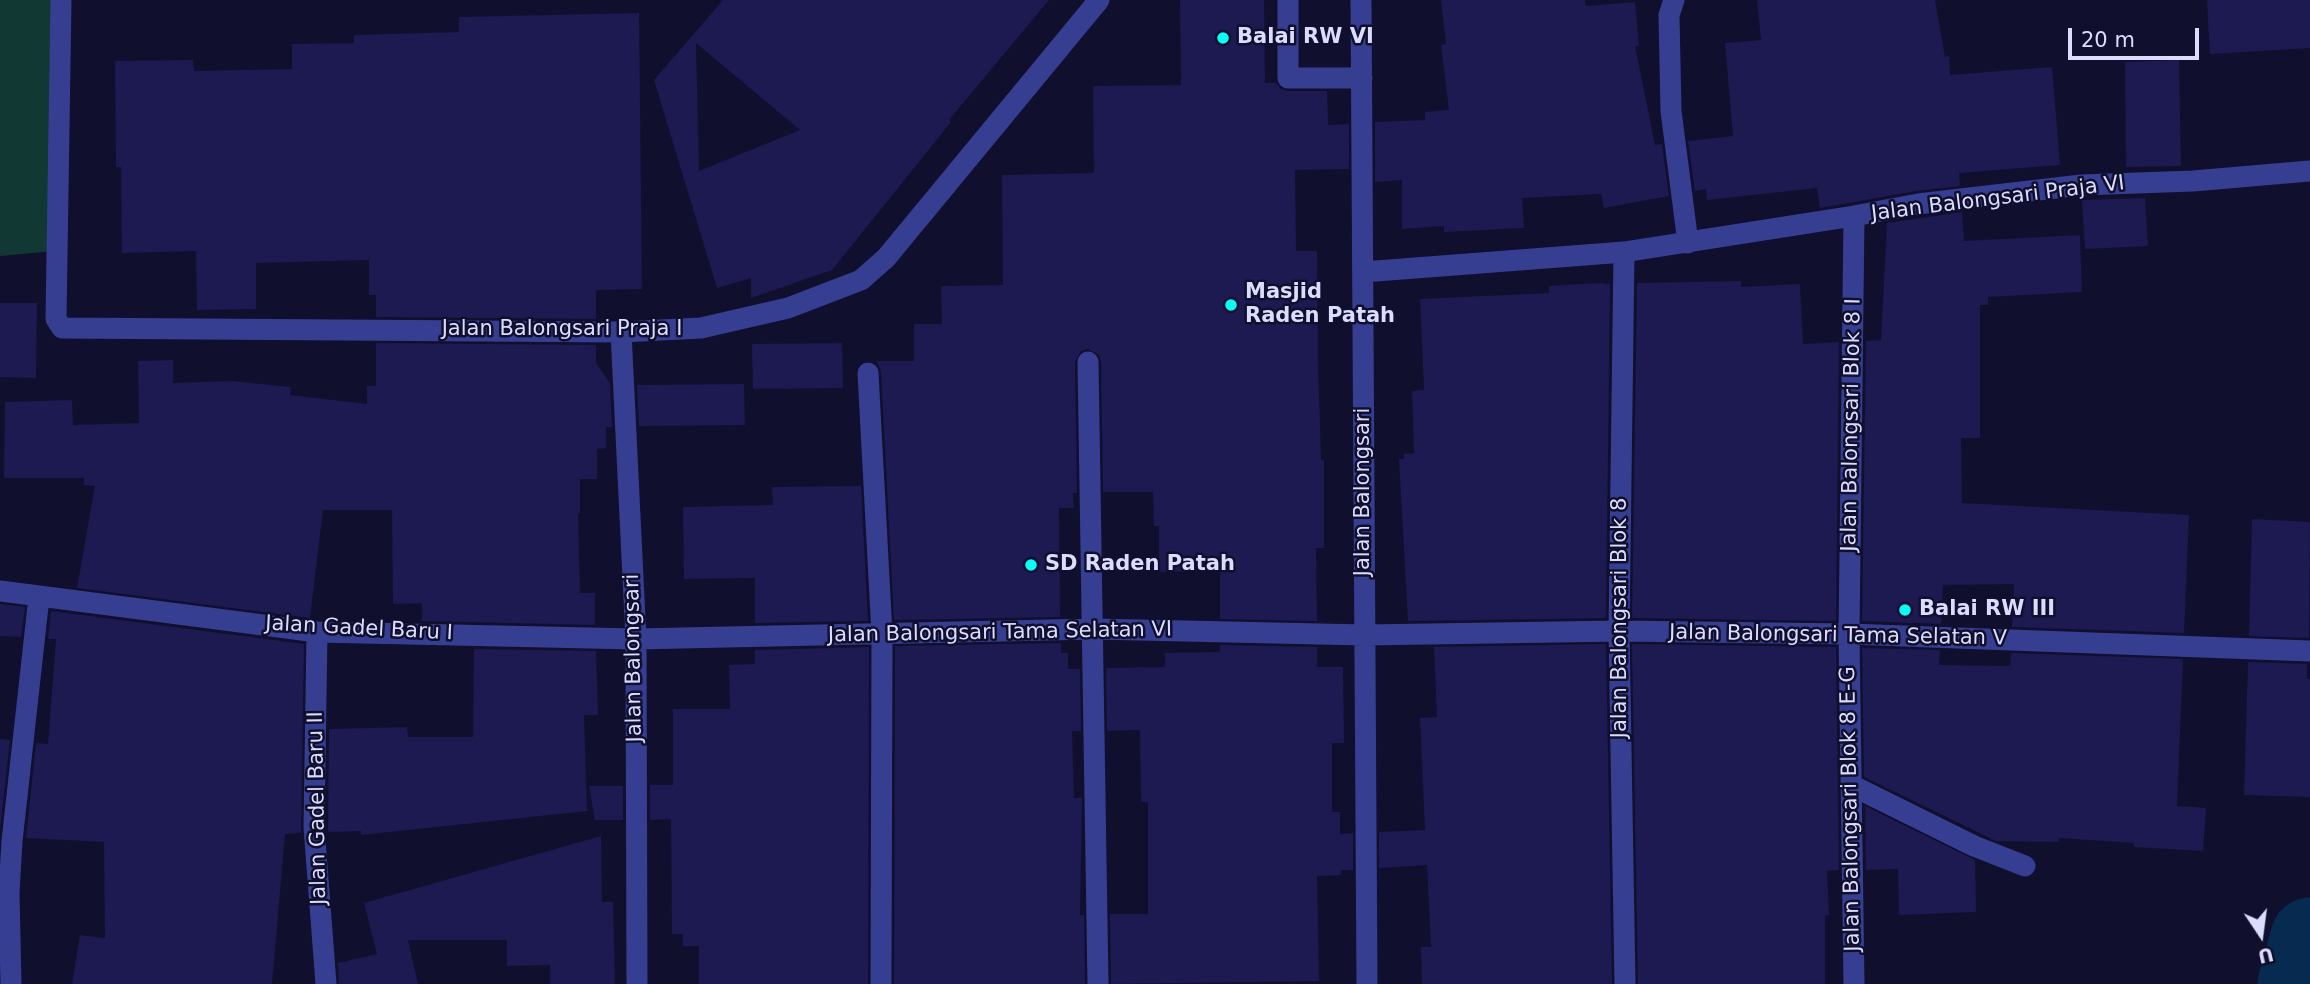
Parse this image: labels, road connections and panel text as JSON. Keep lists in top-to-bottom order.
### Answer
{
  "streets": {
    "street": [
      "Jalan Balongsari Praja VI",
      "Jalan Balongsari Praja I",
      "Jalan Balongsari Blok 8 I",
      "Jalan Balongsari",
      "Jalan Balongsari Blok 8",
      "Jalan Gadel Baru I",
      "Jalan Balongsari Tama Selatan VI",
      "Jalan Balongsari Tama Selatan V",
      "Jalan Gadel Baru II",
      "Jalan Balongsari Blok 8 E-G"
    ]
  },
  "crossings": [
    ["Jalan Balongsari Praja VI", "Jalan Balongsari Blok 8 I"],
    ["Jalan Balongsari Praja VI", "Jalan Balongsari"],
    ["Jalan Balongsari Praja VI", "Jalan Balongsari Blok 8"],
    ["Jalan Balongsari Praja I", "Jalan Balongsari"],
    ["Jalan Balongsari Blok 8 I", "Jalan Balongsari Tama Selatan V"],
    ["Jalan Balongsari Blok 8 I", "Jalan Balongsari Blok 8 E-G"],
    ["Jalan Balongsari", "Jalan Gadel Baru I"],
    ["Jalan Balongsari", "Jalan Balongsari Tama Selatan VI"],
    ["Jalan Balongsari", "Jalan Balongsari Tama Selatan V"],
    ["Jalan Balongsari Blok 8", "Jalan Balongsari Tama Selatan V"],
    ["Jalan Gadel Baru I", "Jalan Balongsari Tama Selatan VI"],
    ["Jalan Gadel Baru I", "Jalan Gadel Baru II"],
    ["Jalan Balongsari Tama Selatan VI", "Jalan Balongsari Tama Selatan V"],
    ["Jalan Balongsari Tama Selatan V", "Jalan Balongsari Blok 8 E-G"]
  ],
  "places": [
    "Balai RW VI",
    "Masjid Raden Patah",
    "SD Raden Patah",
    "Balai RW III"
  ],
  "scale_bar": "20 m",
  "north": "bottom"
}
